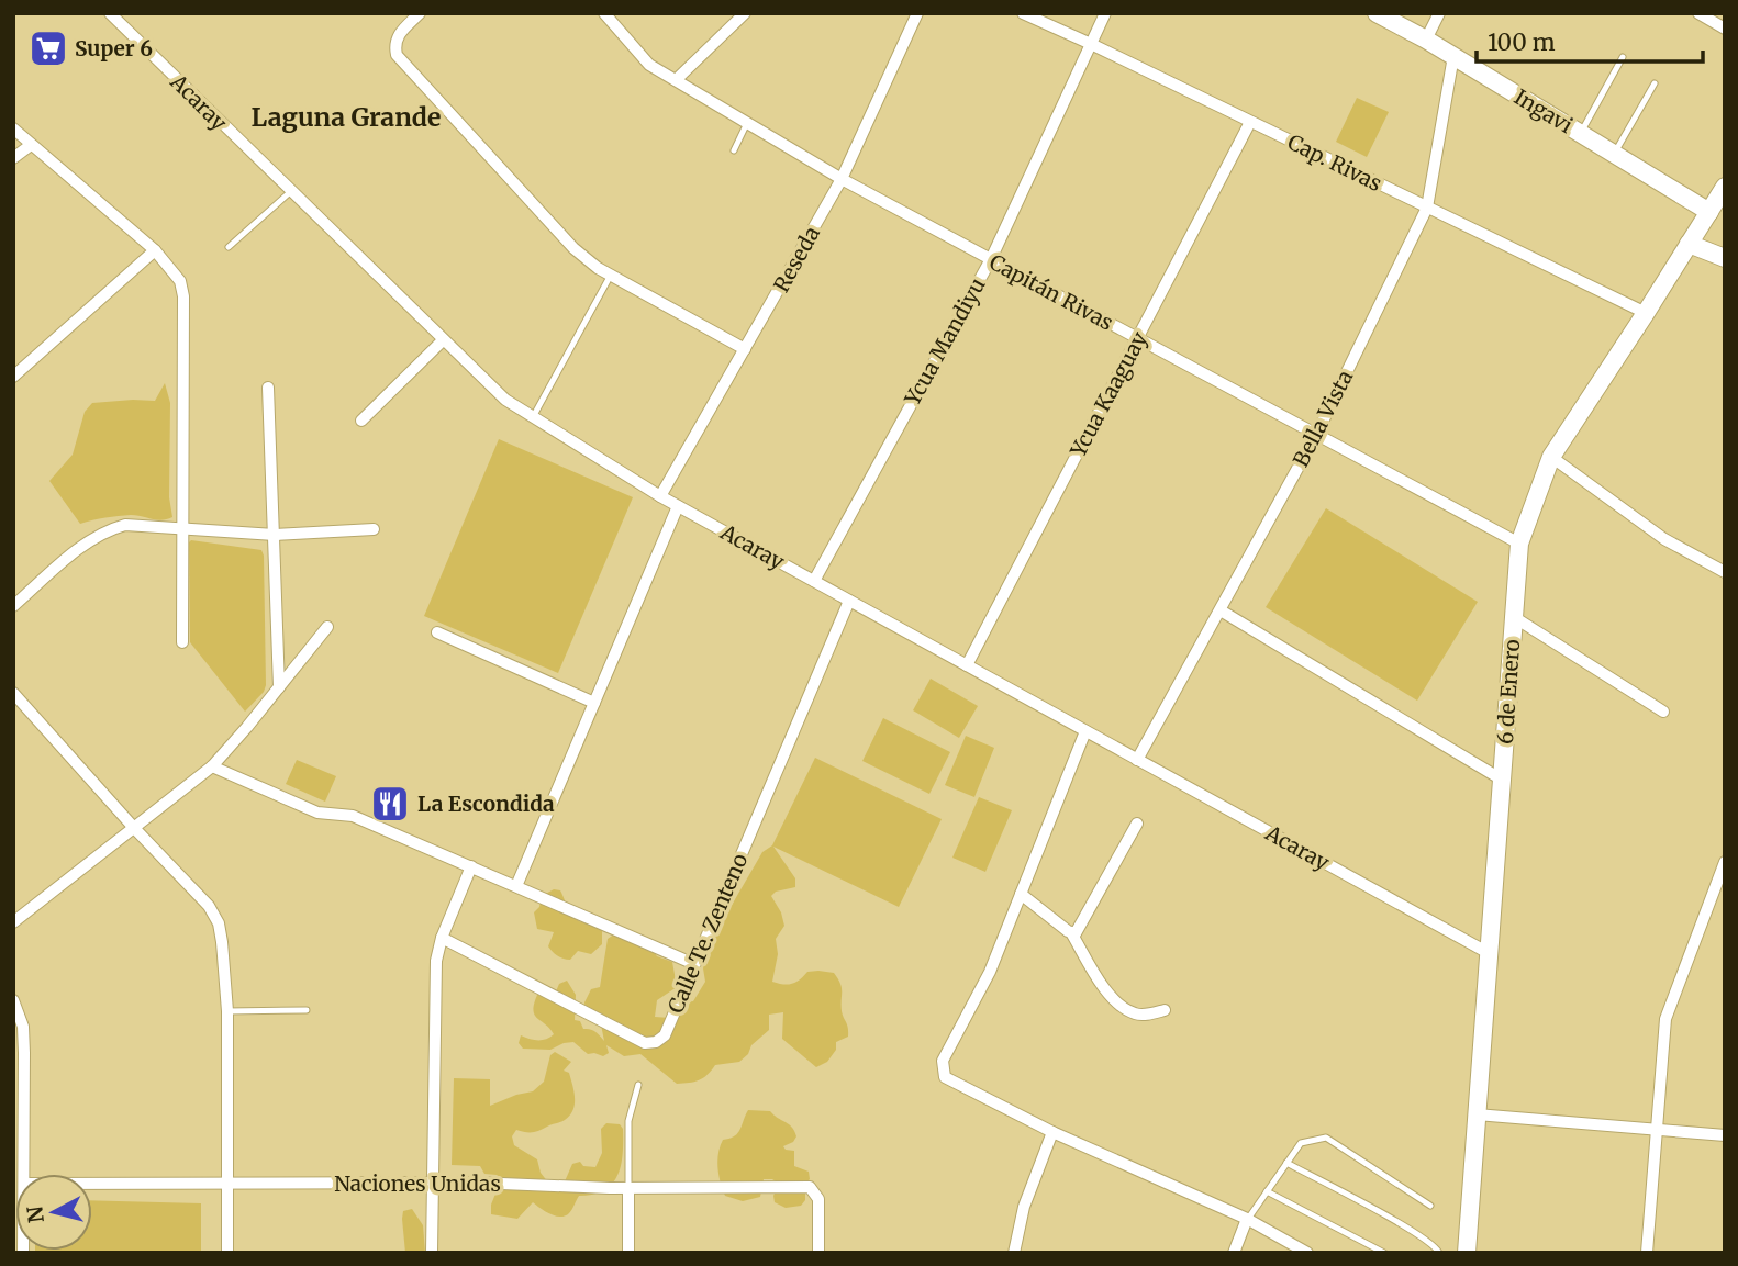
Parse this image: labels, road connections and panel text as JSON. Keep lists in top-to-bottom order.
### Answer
{
  "streets": {
    "main road": ["Ingavi", "6 de Enero"],
    "street": [
      "Acaray",
      "Cap. Rivas",
      "Reseda",
      "Capitán Rivas",
      "Ycua Mandiyu",
      "Ycua Kaaguay",
      "Bella Vista",
      "Calle Te. Zenteno",
      "Naciones Unidas"
    ]
  },
  "crossings": [
    ["Acaray", "Reseda"],
    ["Acaray", "Ycua Mandiyu"],
    ["Acaray", "Ycua Kaaguay"],
    ["Acaray", "Bella Vista"],
    ["Acaray", "6 de Enero"],
    ["Acaray", "Calle Te. Zenteno"],
    ["Ingavi", "Bella Vista"],
    ["Ingavi", "6 de Enero"],
    ["Cap. Rivas", "Ycua Mandiyu"],
    ["Cap. Rivas", "Ycua Kaaguay"],
    ["Cap. Rivas", "Bella Vista"],
    ["Cap. Rivas", "6 de Enero"],
    ["Reseda", "Capitán Rivas"],
    ["Capitán Rivas", "Ycua Mandiyu"],
    ["Capitán Rivas", "Ycua Kaaguay"],
    ["Capitán Rivas", "Bella Vista"],
    ["Capitán Rivas", "6 de Enero"]
  ],
  "districts": ["Laguna Grande"],
  "places": {
    "supermarket": ["Super 6"],
    "restaurant": ["La Escondida"]
  },
  "scale_bar": "100 m",
  "north": "left"
}
